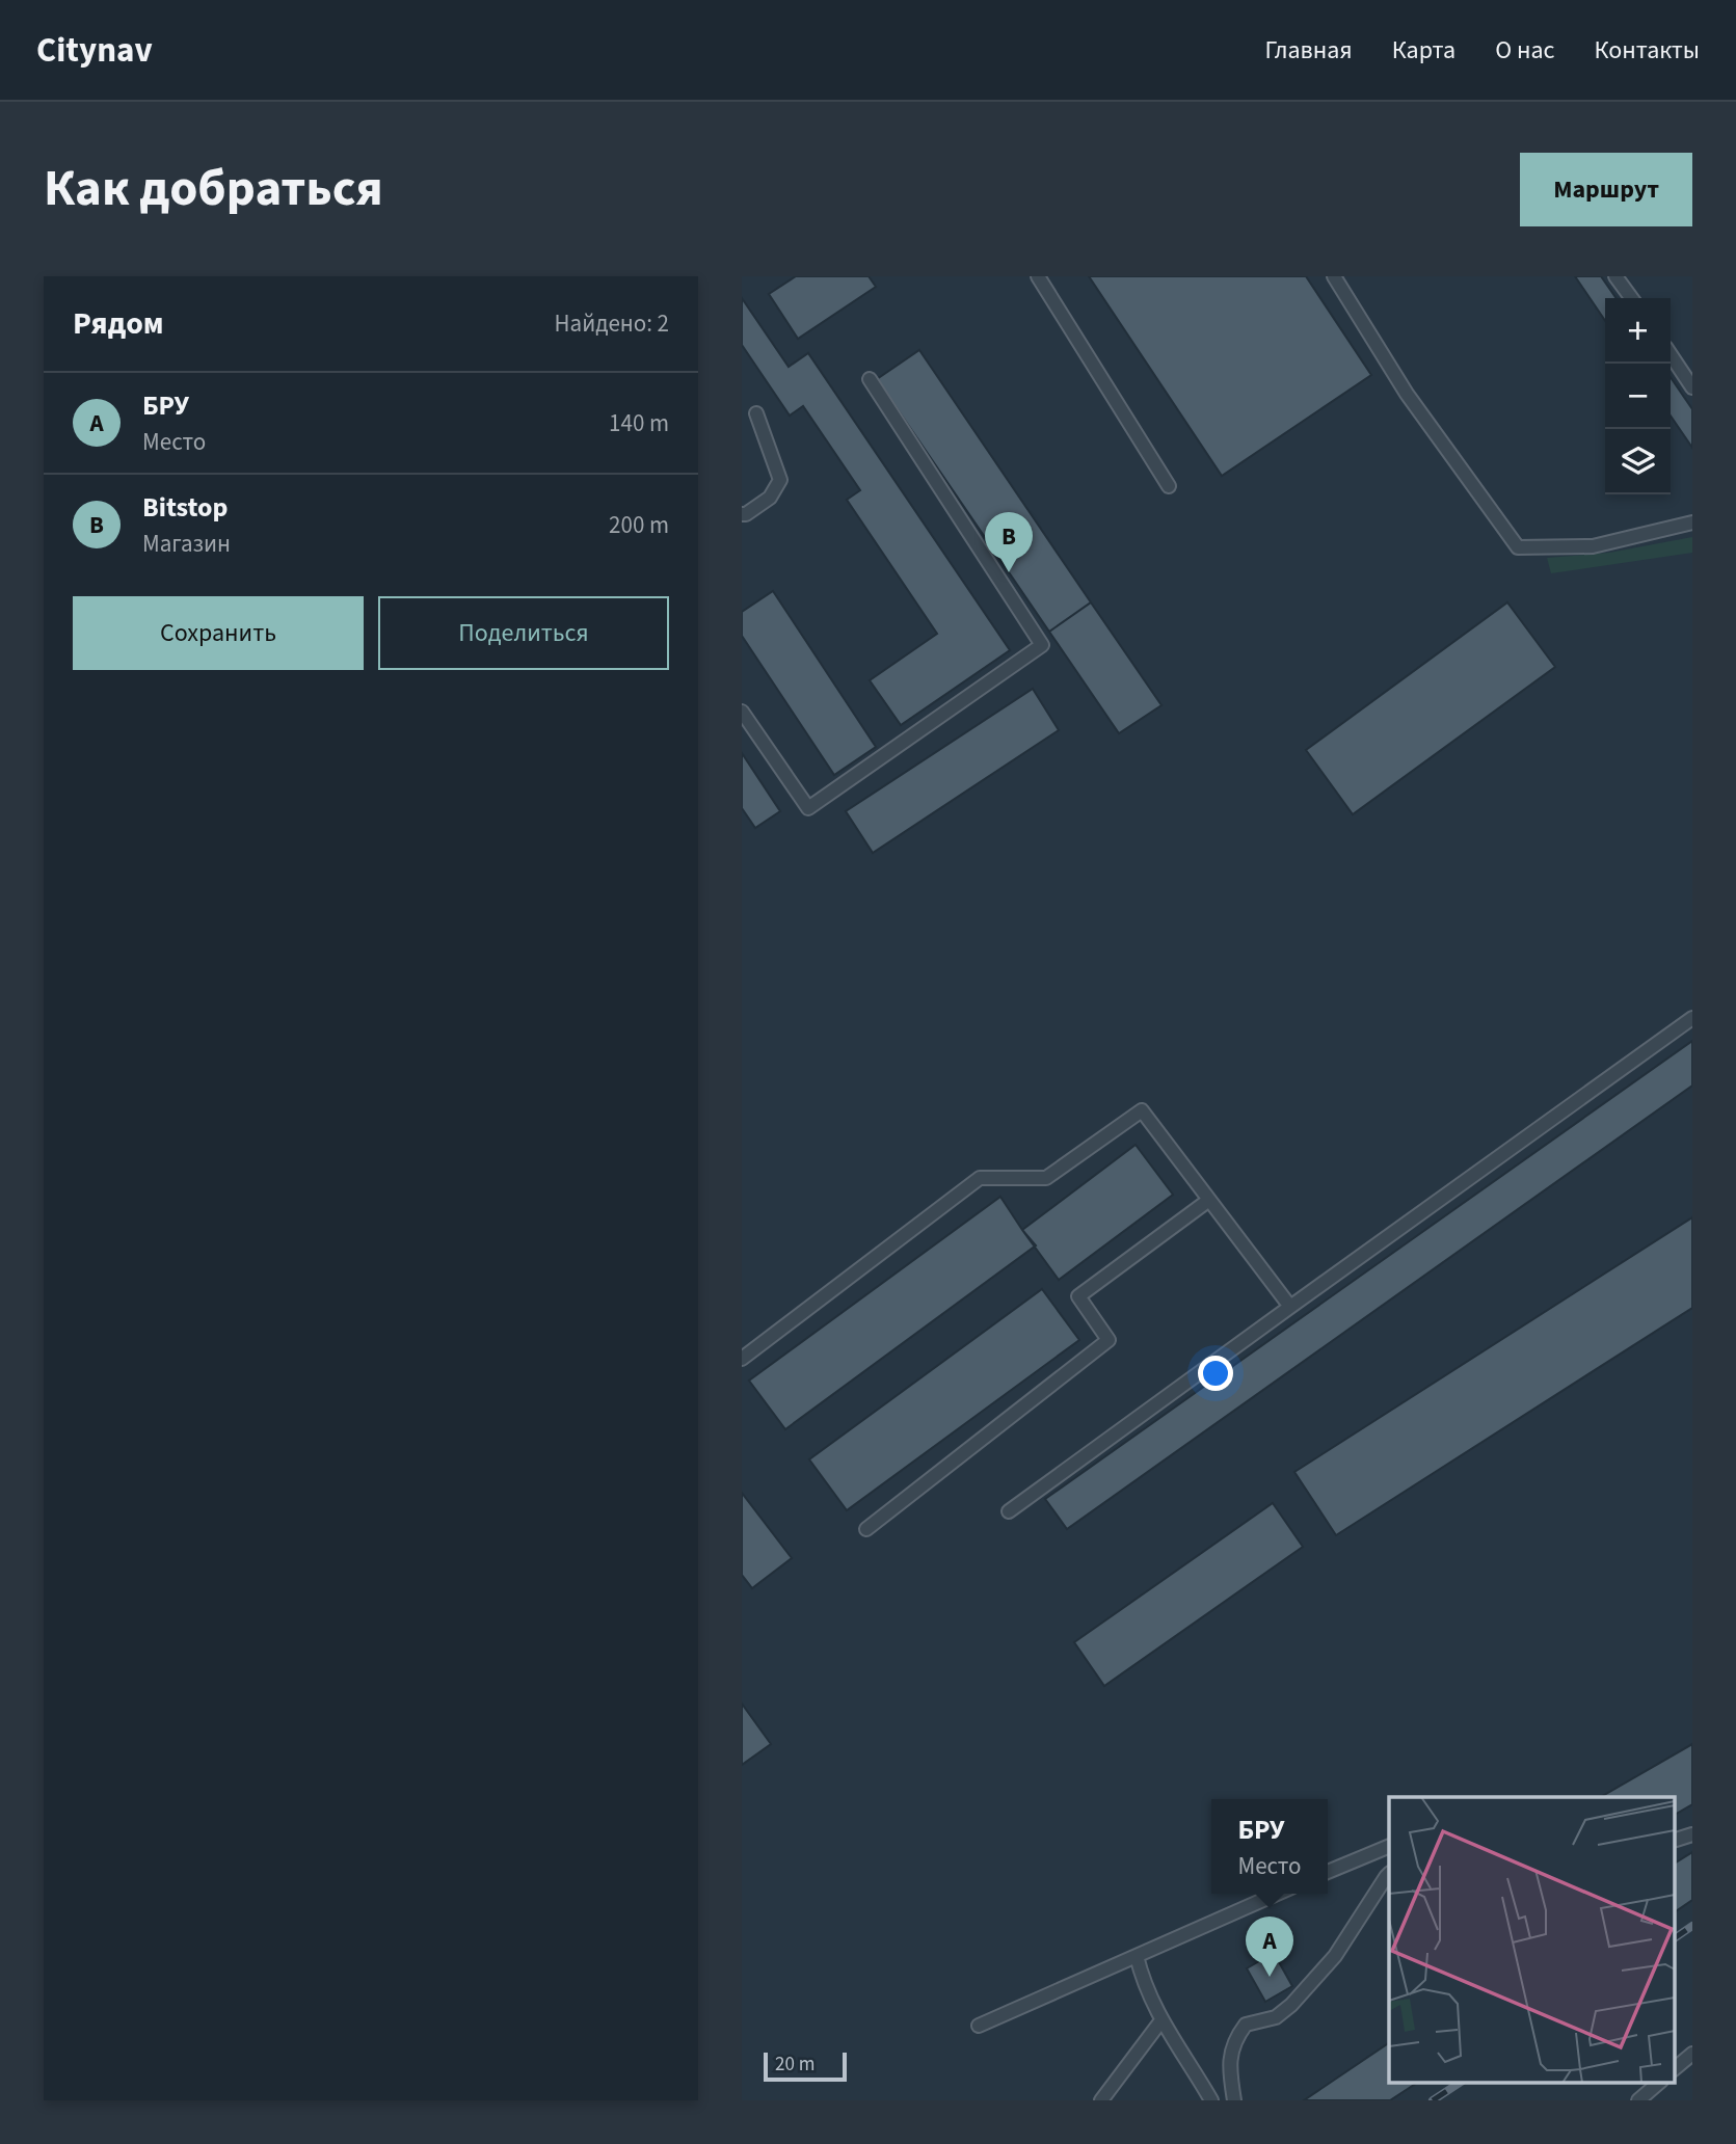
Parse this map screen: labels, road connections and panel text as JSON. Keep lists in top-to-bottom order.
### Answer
{
  "scale_bar": "20 m",
  "page": {
    "header": "Citynav",
    "nav": [
      "Главная",
      "Карта",
      "О нас",
      "Контакты"
    ],
    "title": "Как добраться",
    "buttons": [
      "Маршрут",
      ["Сохранить", "Поделиться"]
    ],
    "heading": ["Рядом", "Найдено: 2"],
    "map_buttons": ["+", "−"],
    "list": [
      {
        "mark": "A",
        "name": "БРУ",
        "note": "Место",
        "value": "140 m"
      },
      {
        "mark": "B",
        "name": "Bitstop",
        "note": "Магазин",
        "value": "200 m"
      }
    ],
    "pins": ["B", "A"],
    "popup": ["БРУ", "Место"],
    "scale": "20 m"
  }
}
